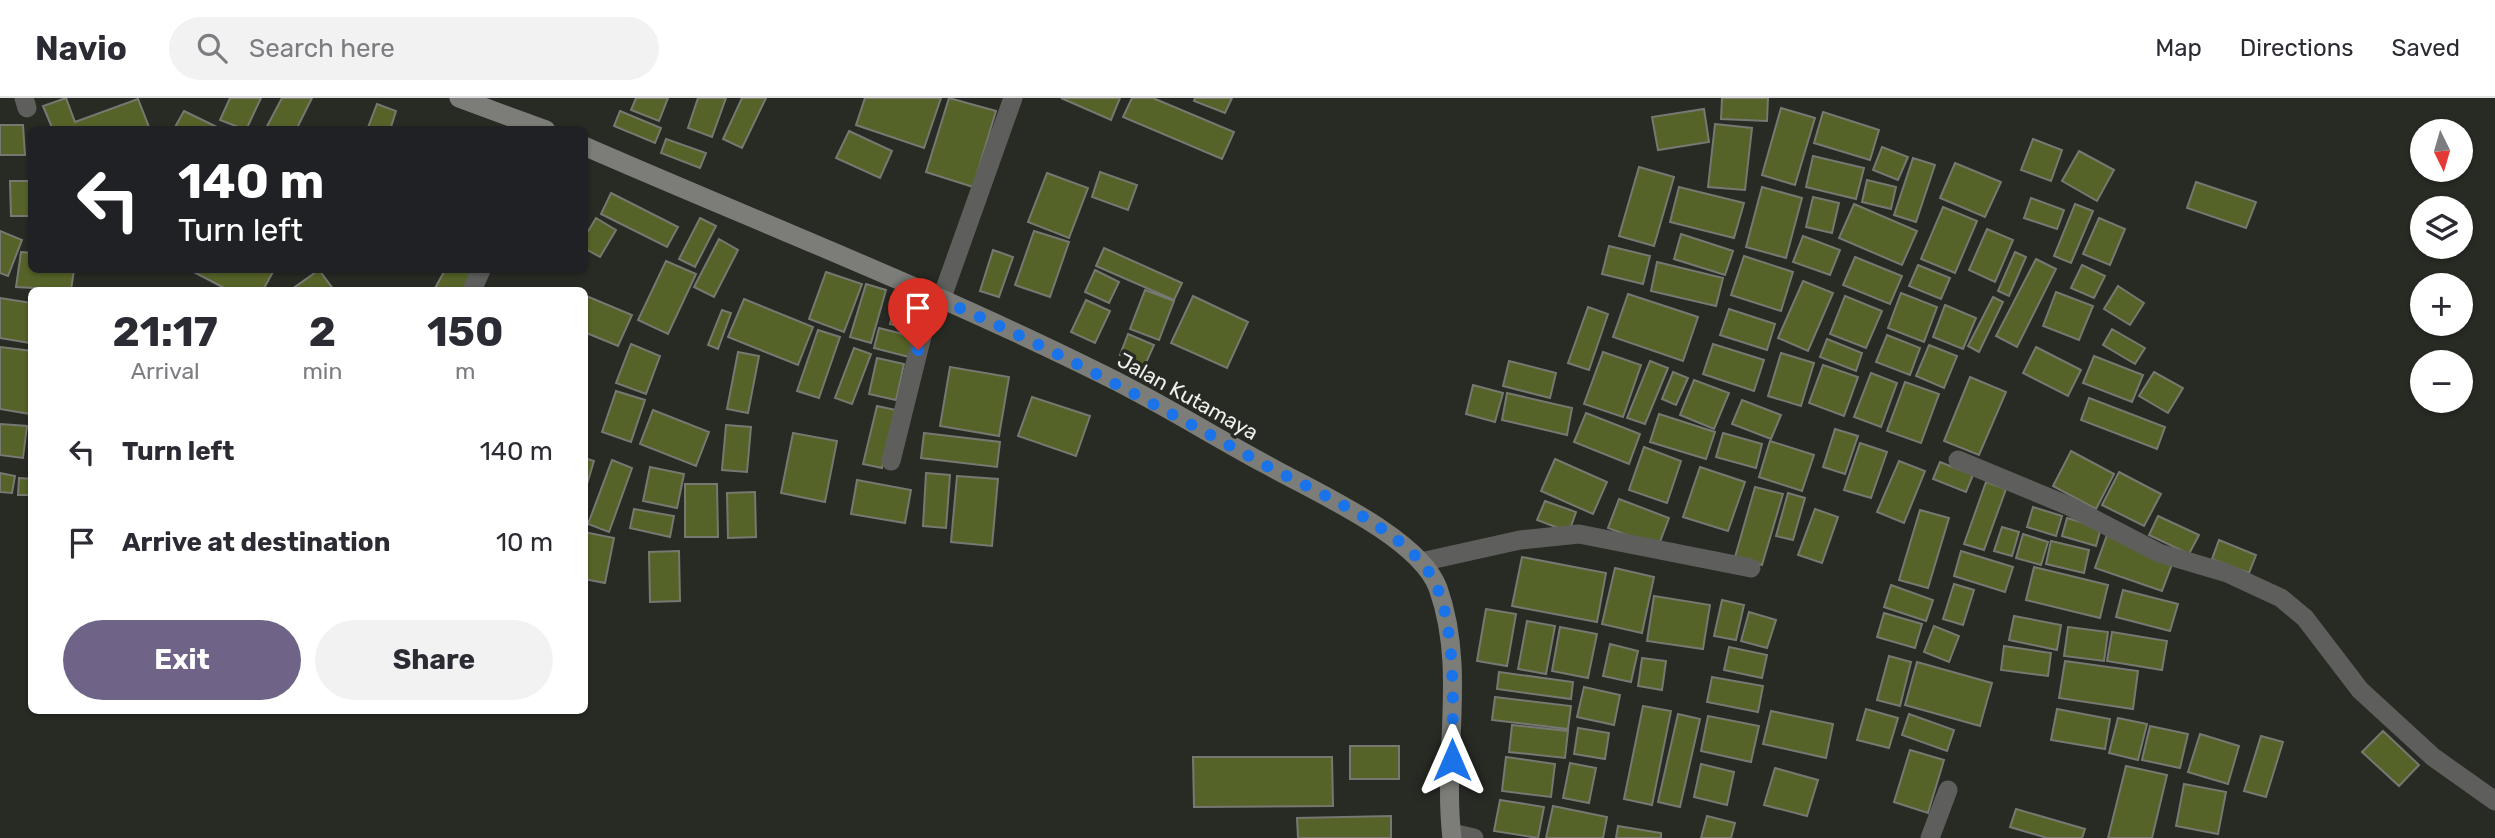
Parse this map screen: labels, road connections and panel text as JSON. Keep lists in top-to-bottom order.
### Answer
{
  "streets": {
    "main road": ["Jalan Kutamaya"]
  },
  "north": "bottom",
  "page": {
    "header": "Navio",
    "search": "Search here",
    "nav": ["Map", "Directions", "Saved"],
    "map_buttons": ["+", "−"],
    "turn": ["140 m", "Turn left"],
    "eta": [
      "21:17",
      "Arrival",
      "2",
      "min",
      "150",
      "m"
    ],
    "list": [
      {
        "name": "Turn left",
        "value": "140 m"
      },
      {
        "name": "Arrive at destination",
        "value": "10 m"
      }
    ],
    "buttons": ["Exit", "Share"]
  }
}
